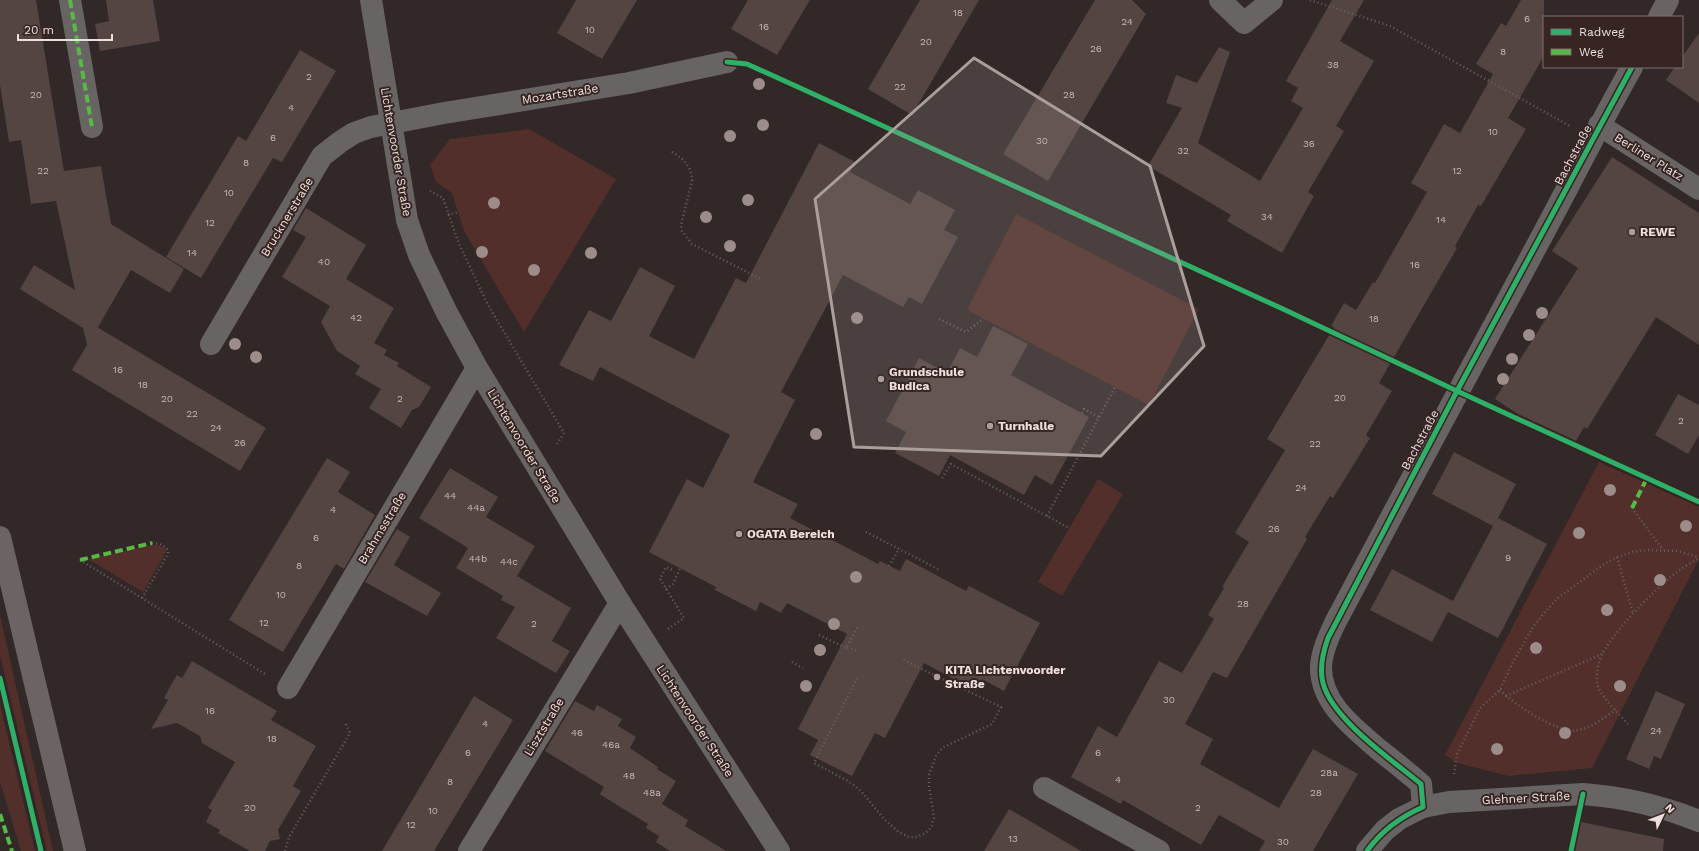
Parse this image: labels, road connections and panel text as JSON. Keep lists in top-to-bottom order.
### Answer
{
  "streets": {
    "street": [
      "Mozartstraße",
      "Lichtenvoorder Straße",
      "Bachstraße",
      "Berliner Platz",
      "Brucknerstraße",
      "Brahmsstraße",
      "Lisztstraße",
      "Glehner Straße"
    ]
  },
  "crossings": [
    ["Mozartstraße", "Lichtenvoorder Straße"],
    ["Mozartstraße", "Brucknerstraße"],
    ["Lichtenvoorder Straße", "Brucknerstraße"],
    ["Lichtenvoorder Straße", "Brahmsstraße"],
    ["Lichtenvoorder Straße", "Lisztstraße"],
    ["Bachstraße", "Berliner Platz"],
    ["Bachstraße", "Glehner Straße"]
  ],
  "places": [
    "REWE",
    "Grundschule Budica",
    "Turnhalle",
    "OGATA Bereich",
    "KITA Lichtenvoorder Straße"
  ],
  "house_numbers": [
    "18",
    "6",
    "24",
    "16",
    "10",
    "20",
    "26",
    "8",
    "38",
    "2",
    "22",
    "20",
    "28",
    "4",
    "10",
    "6",
    "30",
    "36",
    "32",
    "8",
    "22",
    "12",
    "10",
    "34",
    "14",
    "12",
    "14",
    "40",
    "16",
    "42",
    "18",
    "16",
    "18",
    "20",
    "20",
    "2",
    "22",
    "2",
    "24",
    "26",
    "22",
    "24",
    "44",
    "44a",
    "4",
    "26",
    "6",
    "9",
    "44b",
    "44c",
    "8",
    "10",
    "28",
    "12",
    "2",
    "30",
    "16",
    "4",
    "24",
    "46",
    "18",
    "46a",
    "6",
    "6",
    "28a",
    "48",
    "4",
    "8",
    "48a",
    "28",
    "20",
    "2",
    "10",
    "12",
    "13",
    "30"
  ],
  "legend": ["Radweg", "Weg"],
  "scale_bar": "20 m",
  "north": "top right"
}
